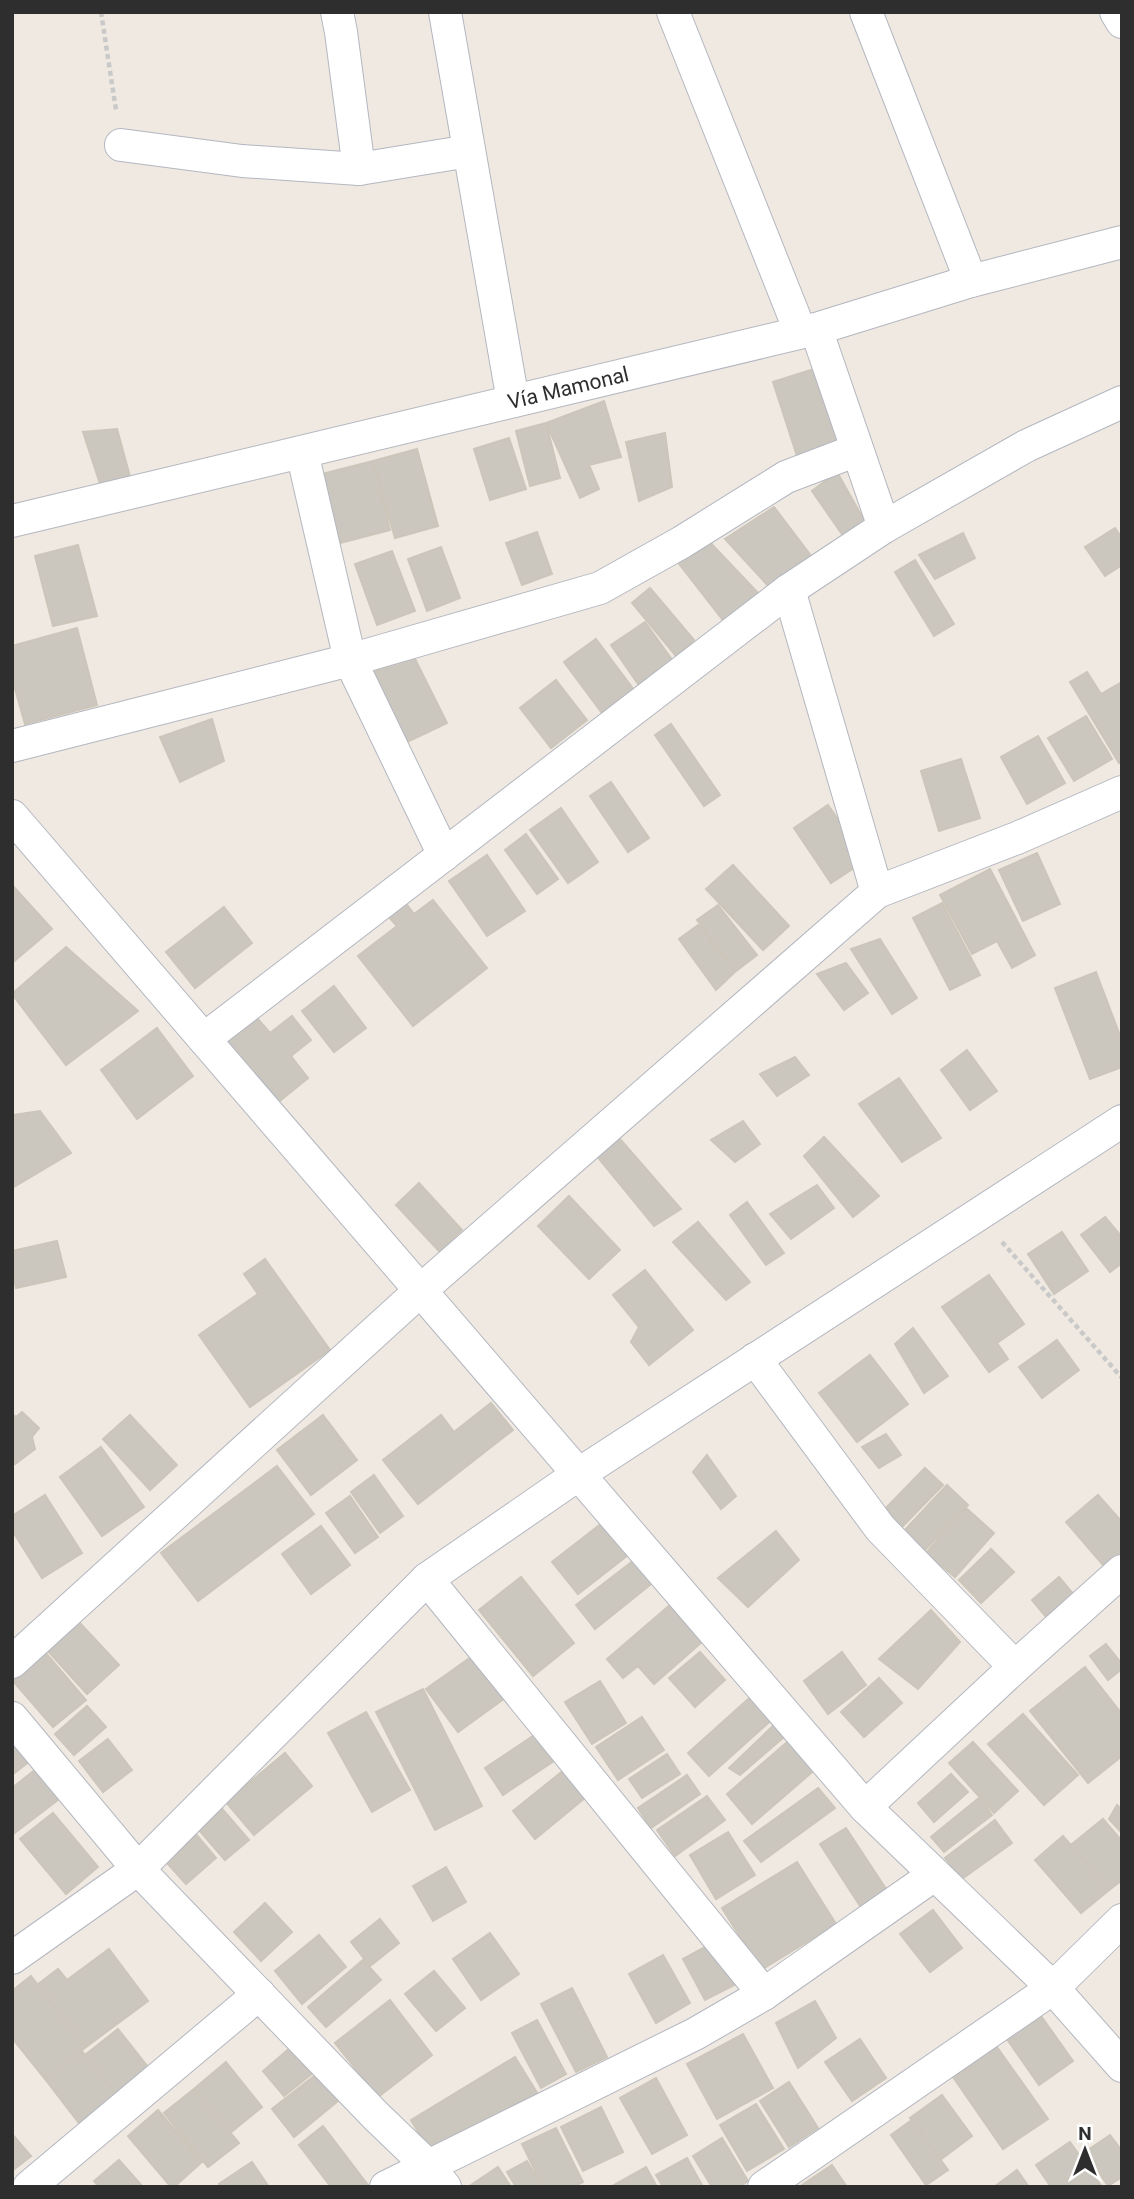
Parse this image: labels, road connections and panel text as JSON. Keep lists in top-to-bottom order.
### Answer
{
  "streets": {
    "street": ["Vía Mamonal"]
  },
  "north": "top"
}
